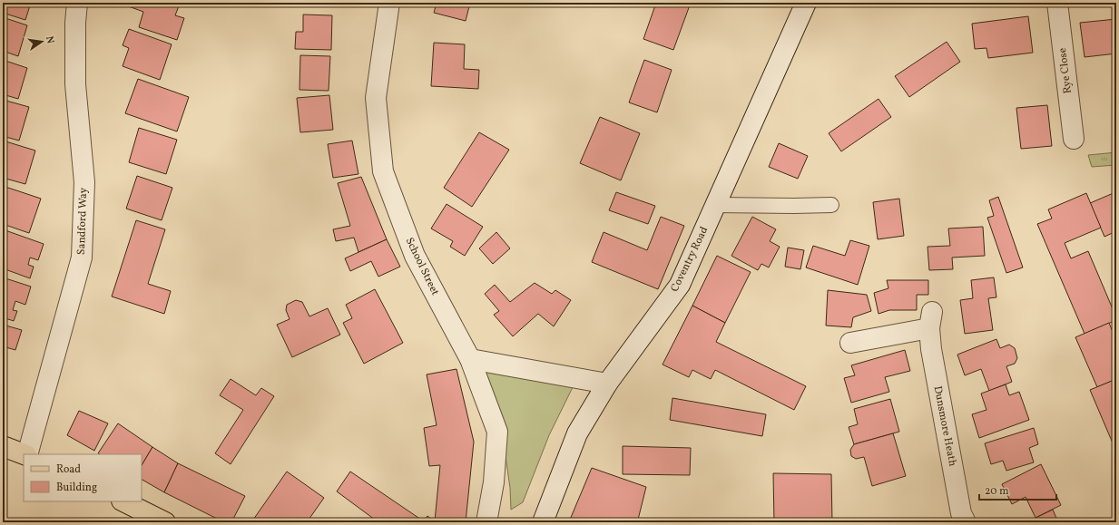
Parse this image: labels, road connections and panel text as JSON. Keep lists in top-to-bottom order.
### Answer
{
  "streets": {
    "street": [
      "Rye Close",
      "Sandford Way",
      "Coventry Road",
      "School Street",
      "Dunsmore Heath"
    ]
  },
  "legend": ["Road", "Building"],
  "scale_bar": "20 m",
  "north": "right"
}
